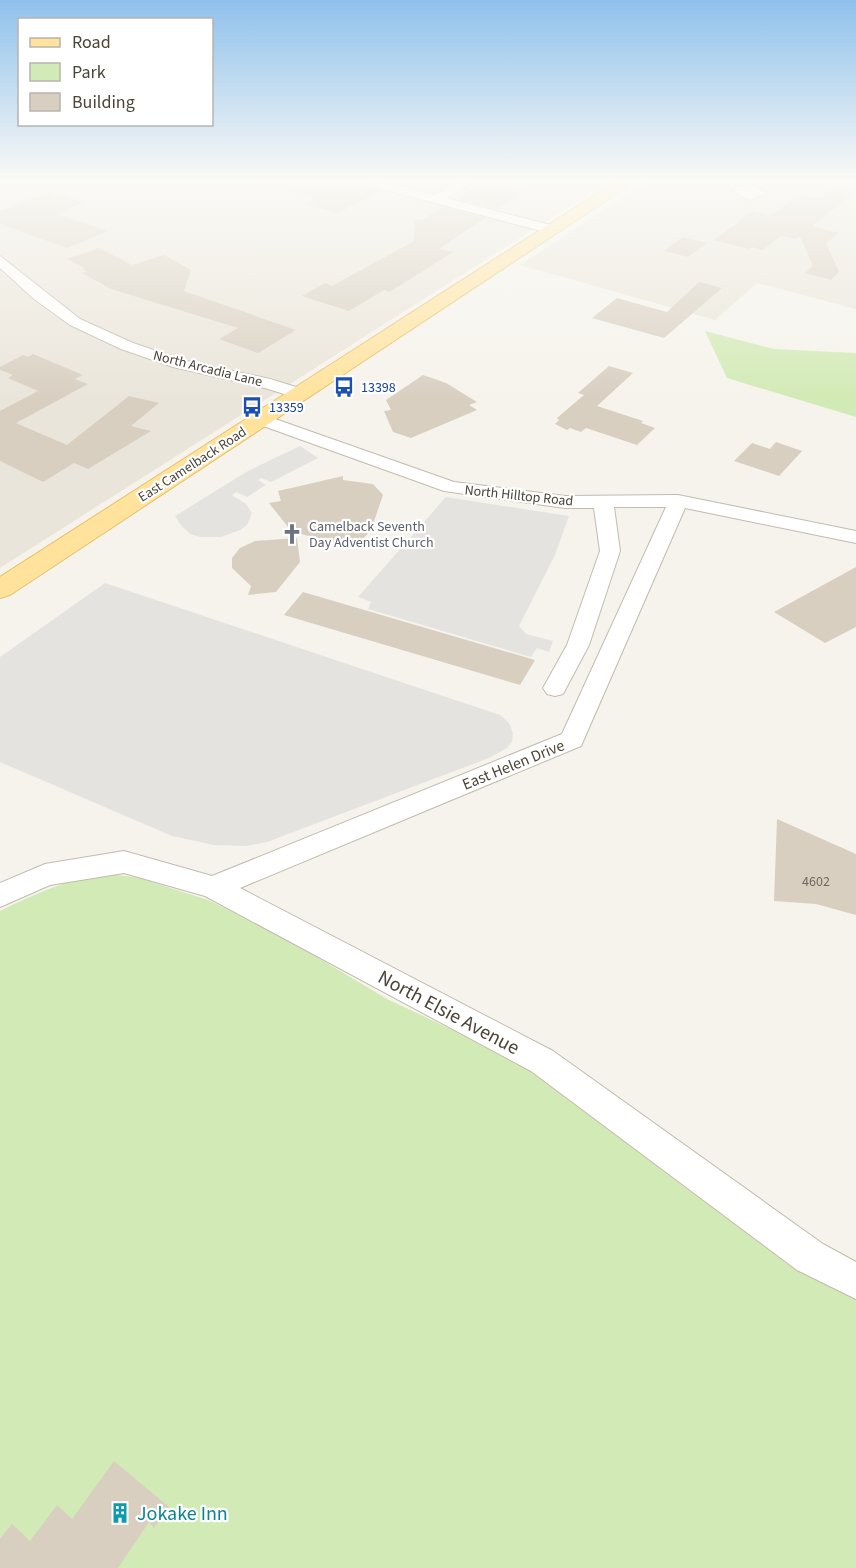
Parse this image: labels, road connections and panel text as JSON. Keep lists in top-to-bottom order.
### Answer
{
  "streets": {
    "main road": ["East Camelback Road"],
    "street": [
      "North Arcadia Lane",
      "North Hilltop Road",
      "East Helen Drive",
      "North Elsie Avenue"
    ]
  },
  "crossings": [
    ["North Arcadia Lane", "East Camelback Road"],
    ["East Camelback Road", "North Hilltop Road"],
    ["North Hilltop Road", "East Helen Drive"],
    ["East Helen Drive", "North Elsie Avenue"]
  ],
  "places": {
    "bus stop": ["13398", "13359"],
    "church": ["Camelback Seventh Day Adventist Church"],
    "building": ["Jokake Inn"]
  },
  "house_numbers": ["4602"],
  "legend": ["Road", "Park", "Building"]
}
